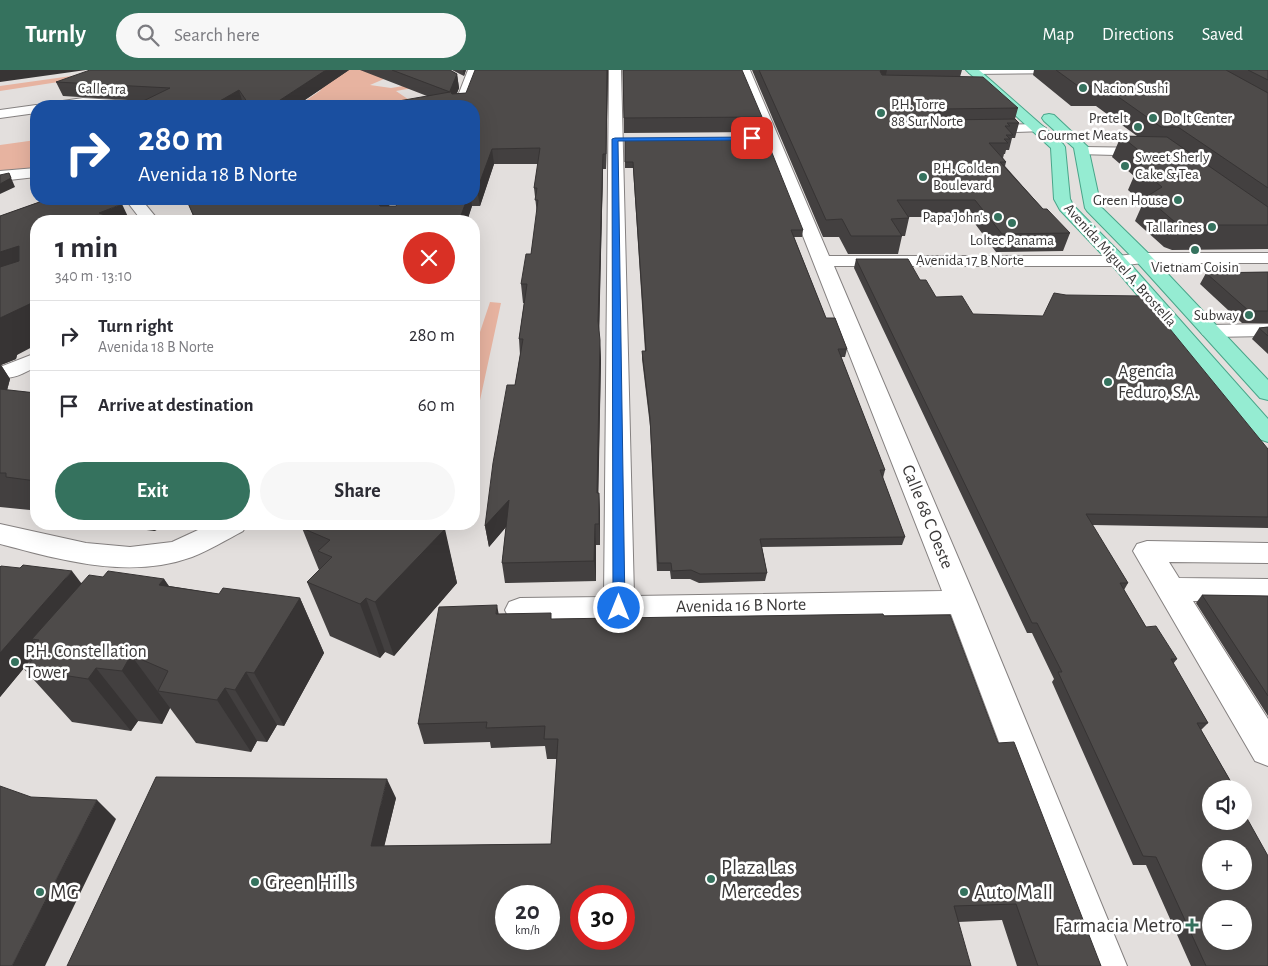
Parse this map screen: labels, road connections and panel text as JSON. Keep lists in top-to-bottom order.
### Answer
{
  "streets": {
    "main road": ["Avenida Miguel A. Brostella"],
    "street": ["Avenida 17 B Norte", "Calle 68 C Oeste", "Avenida 16 B Norte"]
  },
  "crossings": [
    ["Avenida 17 B Norte", "Avenida Miguel A. Brostella"],
    ["Avenida 17 B Norte", "Calle 68 C Oeste"],
    ["Calle 68 C Oeste", "Avenida 16 B Norte"]
  ],
  "places": {
    "other": [
      "Nacion Sushi",
      "P.H. Torre 88 Sur Norte",
      "Do It Center",
      "Pretelt Gourmet Meats",
      "Sweet Sherly Cake & Tea",
      "P.H. Golden Boulevard",
      "Green House",
      "Papa John's",
      "Loltec Panama",
      "Tallarines",
      "Vietnam Coisin",
      "Subway",
      "Agencia Feduro, S.A.",
      "P.H. Constellation Tower",
      "Plaza Las Mercedes",
      "Green Hills",
      "MG",
      "Auto Mall"
    ],
    "health": ["Farmacia Metro"]
  },
  "page": {
    "header": "Turnly",
    "search": "Search here",
    "nav": ["Map", "Directions", "Saved"],
    "turn": ["280 m", "Avenida 18 B Norte"],
    "heading": ["1 min", "340 m · 13:10"],
    "list": [
      {
        "name": "Turn right",
        "note": "Avenida 18 B Norte",
        "value": "280 m"
      },
      {
        "name": "Arrive at destination",
        "value": "60 m"
      }
    ],
    "buttons": ["Exit", "Share"],
    "map_buttons": ["+", "−"],
    "speed": "20 km/h",
    "limit": "30"
  }
}
